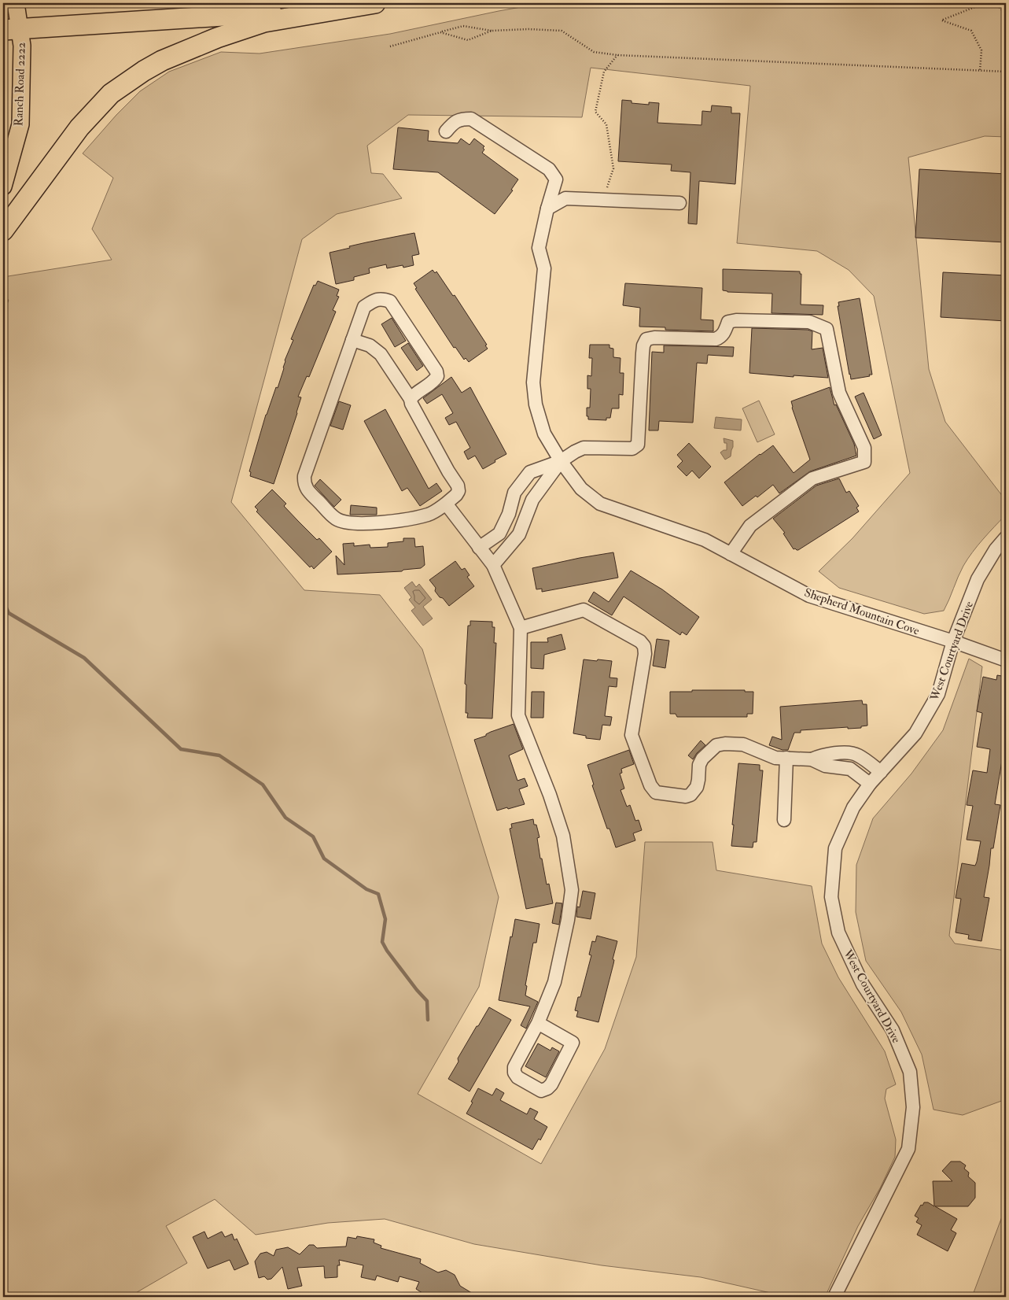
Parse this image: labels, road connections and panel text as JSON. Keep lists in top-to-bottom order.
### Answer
{
  "streets": {
    "main road": ["Ranch Road 2222"],
    "street": ["Shepherd Mountain Cove", "West Courtyard Drive"]
  },
  "crossings": [
    ["Shepherd Mountain Cove", "West Courtyard Drive"]
  ]
}
